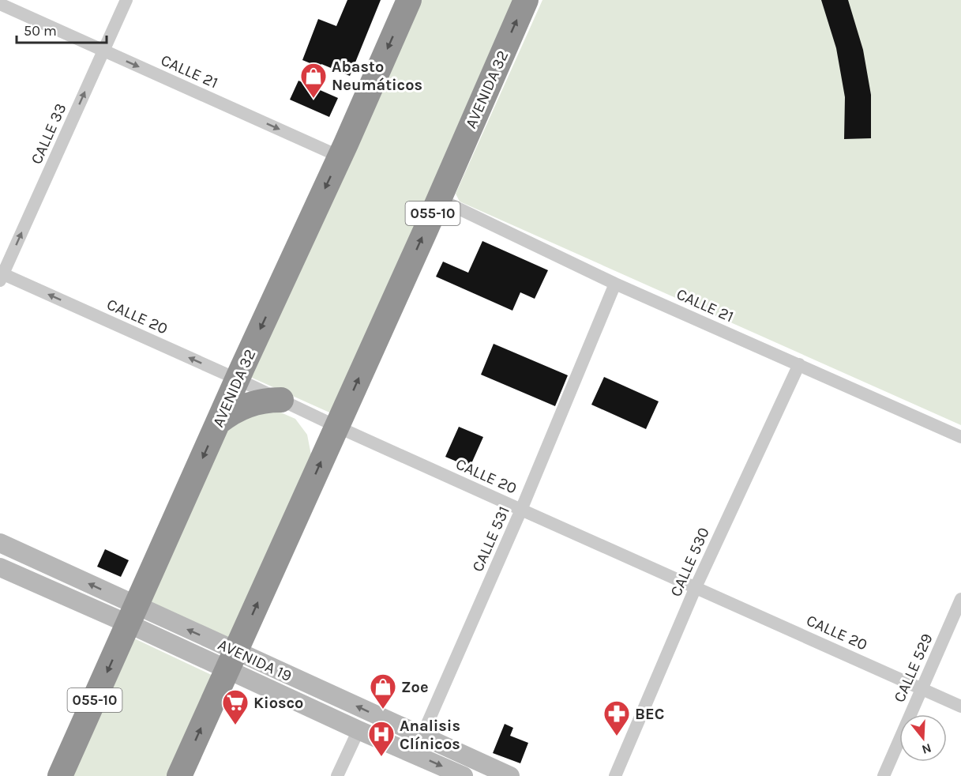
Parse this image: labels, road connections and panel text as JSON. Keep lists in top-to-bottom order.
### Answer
{
  "streets": {
    "highway": ["AVENIDA 32", "055-10"],
    "main road": ["AVENIDA 19"],
    "street": [
      "CALLE 21",
      "CALLE 33",
      "CALLE 20",
      "CALLE 531",
      "CALLE 530",
      "CALLE 529"
    ]
  },
  "crossings": [
    ["CALLE 21", "AVENIDA 32"],
    ["CALLE 21", "CALLE 33"],
    ["CALLE 21", "CALLE 531"],
    ["CALLE 21", "CALLE 530"],
    ["AVENIDA 32", "CALLE 20"],
    ["AVENIDA 32", "AVENIDA 19"],
    ["CALLE 33", "CALLE 20"],
    ["CALLE 20", "CALLE 531"],
    ["CALLE 20", "CALLE 530"],
    ["CALLE 20", "CALLE 529"],
    ["CALLE 531", "AVENIDA 19"]
  ],
  "one_way": ["CALLE 33"],
  "places": {
    "shop": ["Abasto Neumáticos", "Zoe"],
    "supermarket": ["Kiosco"],
    "pharmacy": ["BEC"],
    "hospital": ["Analisis Clínicos"]
  },
  "scale_bar": "50 m",
  "north": "bottom"
}
